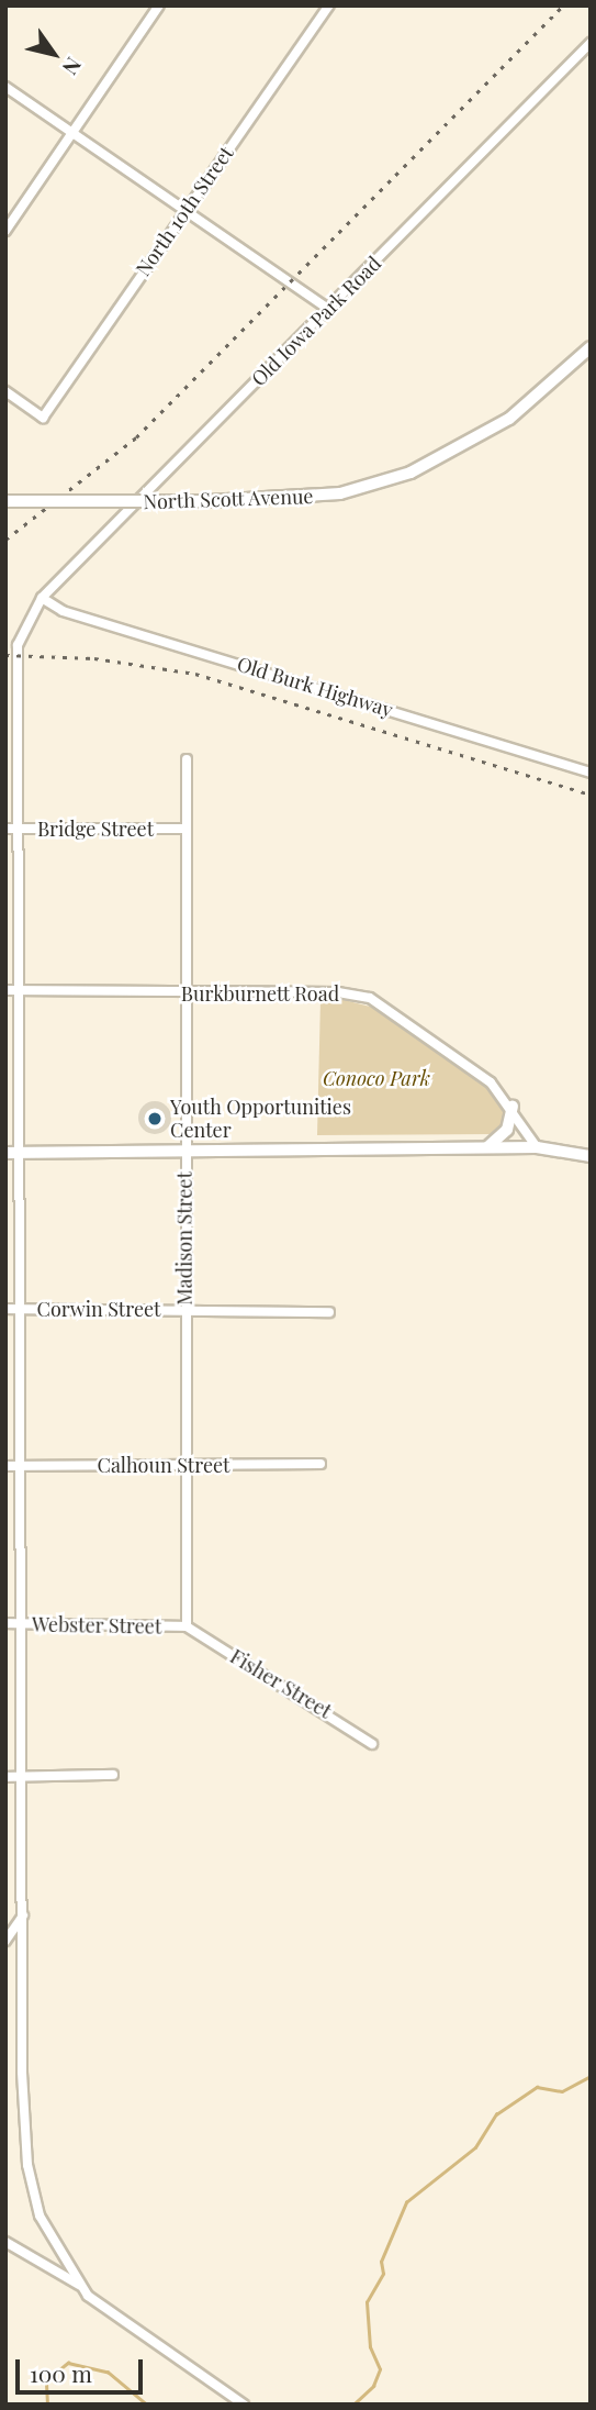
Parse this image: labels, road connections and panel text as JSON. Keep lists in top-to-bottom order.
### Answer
{
  "streets": {
    "main road": ["North Scott Avenue"],
    "street": [
      "North 10th Street",
      "Old Iowa Park Road",
      "Old Burk Highway",
      "Bridge Street",
      "Burkburnett Road",
      "Madison Street",
      "Corwin Street",
      "Calhoun Street",
      "Webster Street",
      "Fisher Street"
    ]
  },
  "crossings": [
    ["Old Iowa Park Road", "Old Burk Highway"],
    ["Old Iowa Park Road", "Bridge Street"],
    ["Old Iowa Park Road", "Burkburnett Road"],
    ["Old Iowa Park Road", "Corwin Street"],
    ["Old Iowa Park Road", "Calhoun Street"],
    ["Old Iowa Park Road", "Webster Street"],
    ["Bridge Street", "Madison Street"],
    ["Burkburnett Road", "Madison Street"],
    ["Madison Street", "Corwin Street"],
    ["Madison Street", "Calhoun Street"],
    ["Madison Street", "Webster Street"],
    ["Madison Street", "Fisher Street"],
    ["Webster Street", "Fisher Street"]
  ],
  "parks": ["Conoco Park"],
  "places": ["Youth Opportunities Center"],
  "scale_bar": "100 m",
  "north": "bottom right"
}
